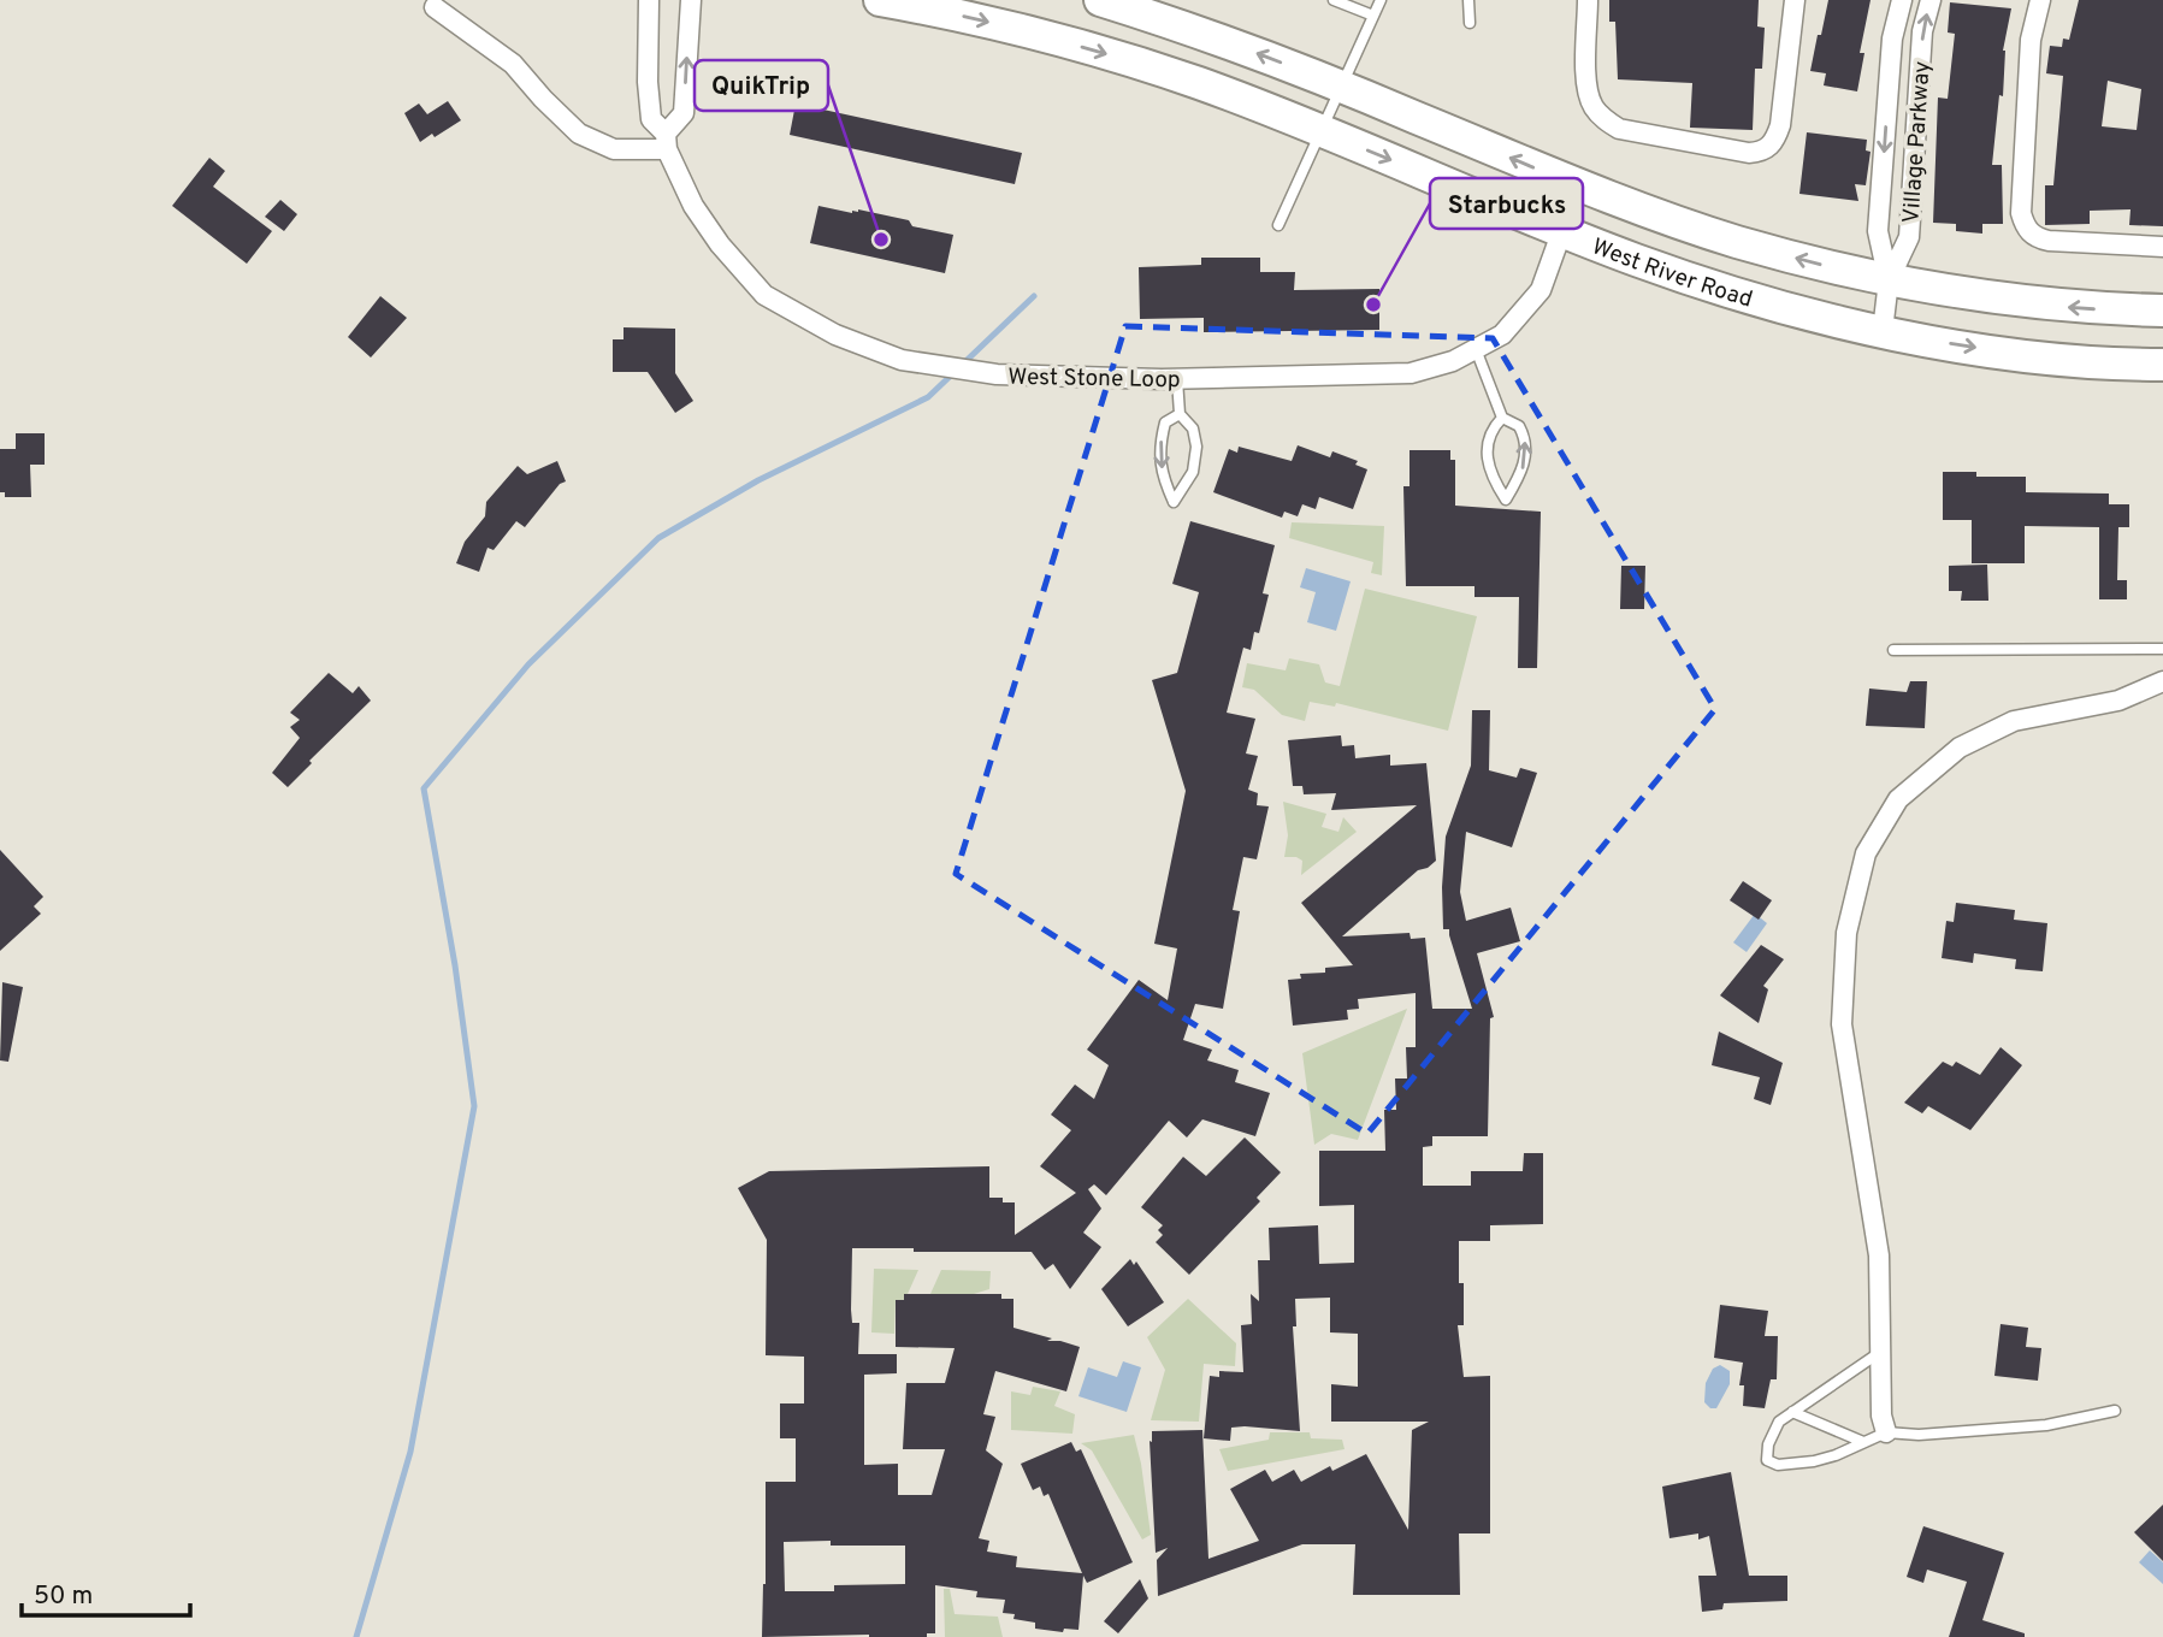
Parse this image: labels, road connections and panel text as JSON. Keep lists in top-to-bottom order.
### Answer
{
  "streets": {
    "main road": ["West River Road"],
    "street": ["Village Parkway", "West Stone Loop"]
  },
  "crossings": [
    ["Village Parkway", "West River Road"],
    ["West River Road", "West Stone Loop"]
  ],
  "places": ["QuikTrip", "Starbucks"],
  "scale_bar": "50 m"
}
